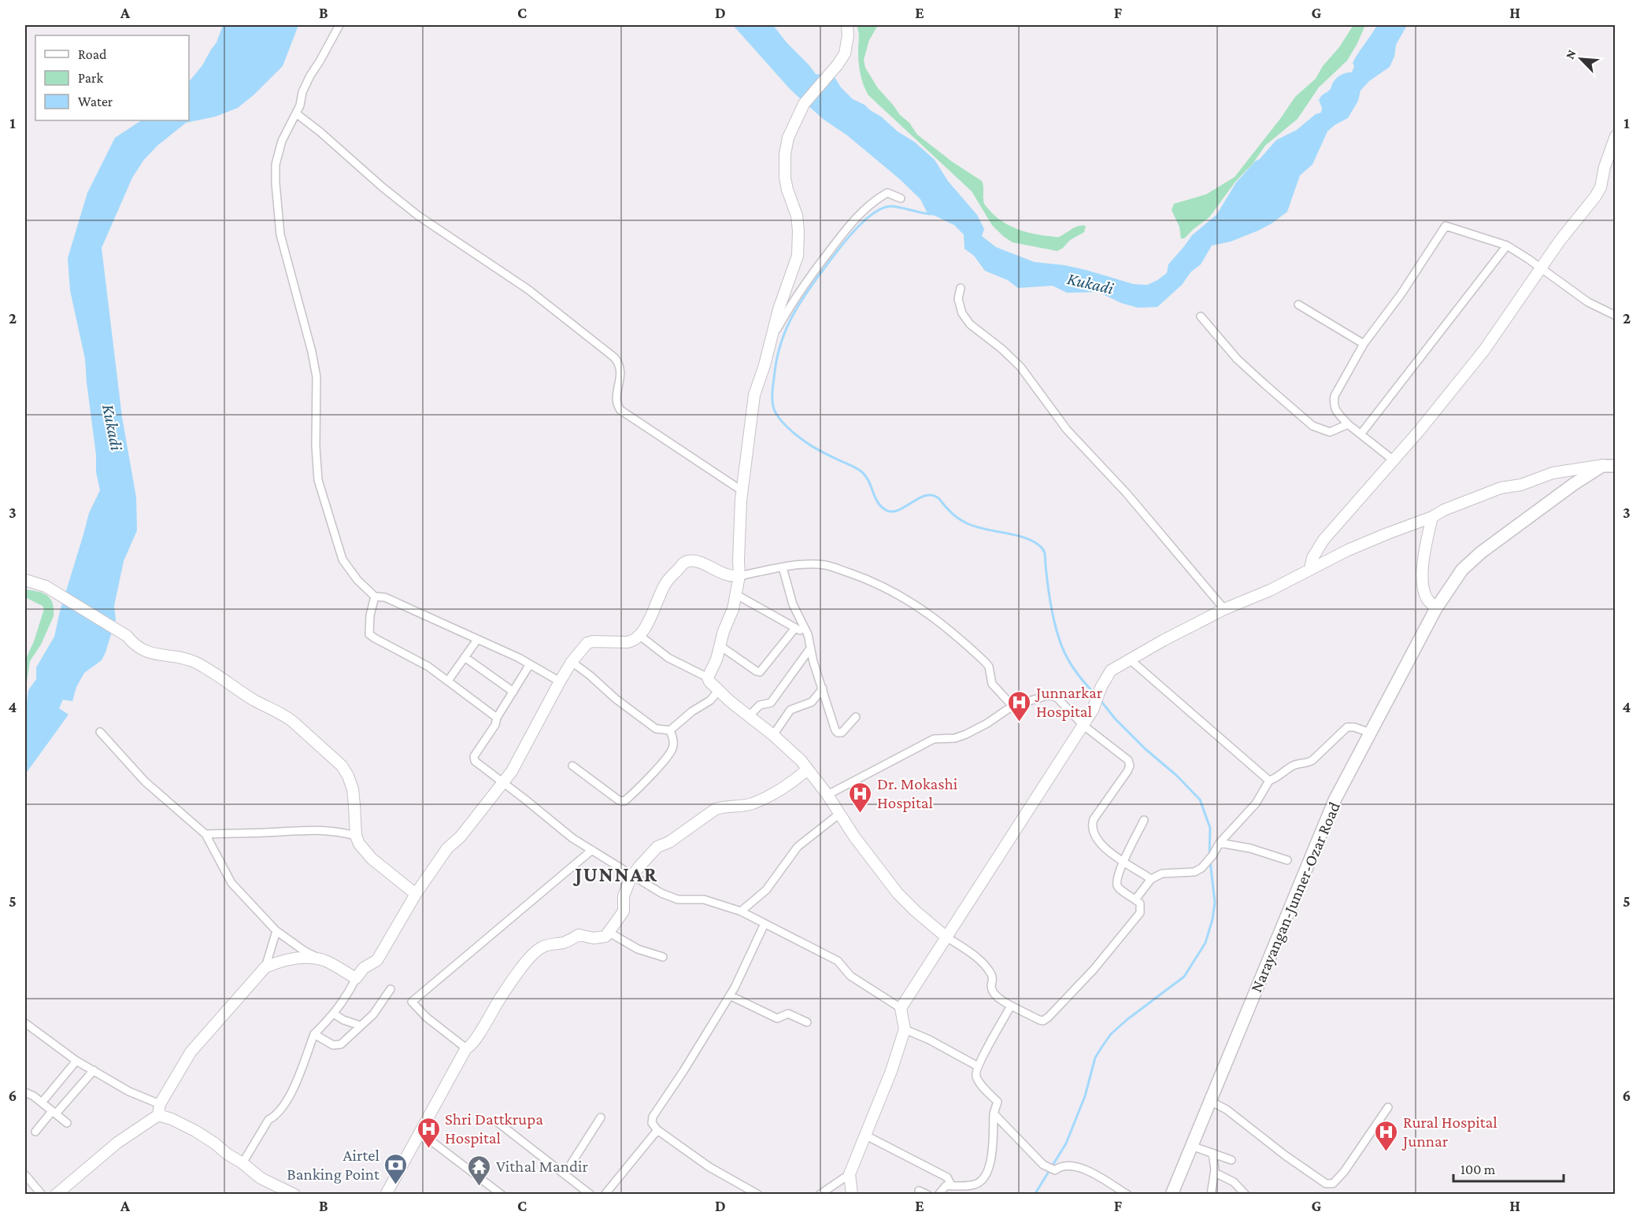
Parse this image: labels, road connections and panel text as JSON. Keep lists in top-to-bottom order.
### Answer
{
  "streets": {
    "main road": ["Narayangan-Junner-Ozar Road"]
  },
  "districts": ["JUNNAR"],
  "water": ["Kukadi"],
  "places": {
    "hospital": [
      "Junnarkar Hospital",
      "Dr. Mokashi Hospital",
      "Shri Dattkrupa Hospital",
      "Rural Hospital Junnar"
    ],
    "bank": ["Airtel Banking Point"],
    "temple": ["Vithal Mandir"]
  },
  "legend": ["Road", "Park", "Water"],
  "scale_bar": "100 m",
  "north": "top left",
  "grid": {
    "columns": [
      "A",
      "B",
      "C",
      "D",
      "E",
      "F",
      "G",
      "H"
    ],
    "rows": [
      "1",
      "2",
      "3",
      "4",
      "5",
      "6"
    ]
  }
}
